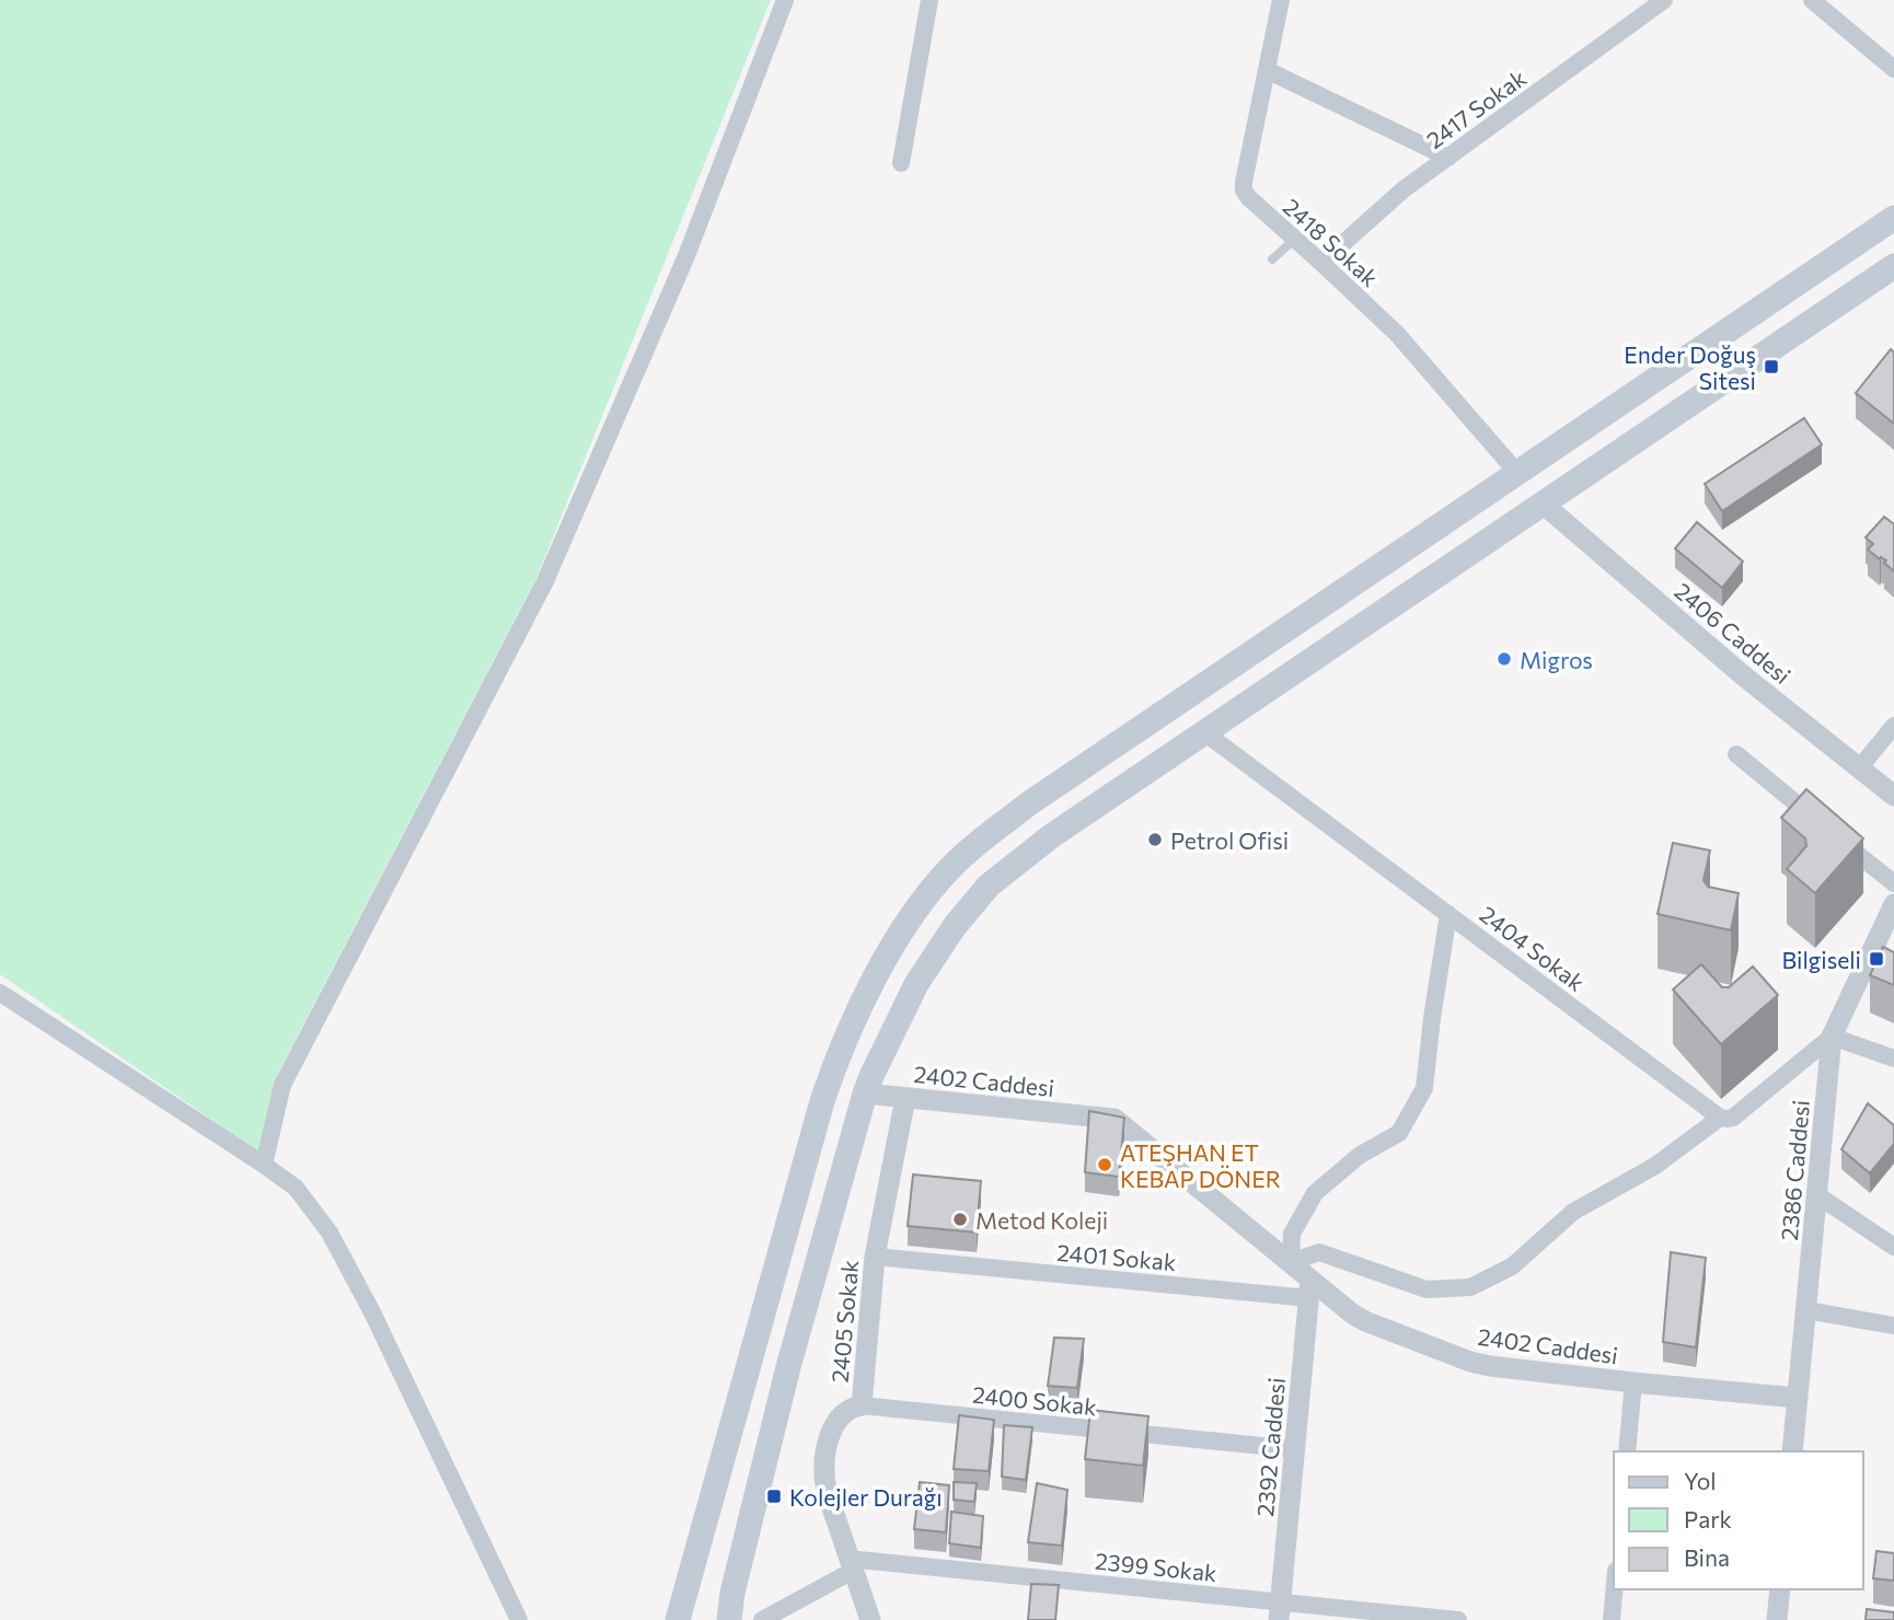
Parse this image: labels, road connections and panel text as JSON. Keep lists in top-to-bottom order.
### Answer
{
  "streets": {
    "street": [
      "2417 Sokak",
      "2418 Sokak",
      "2406 Caddesi",
      "2404 Sokak",
      "2402 Caddesi",
      "2386 Caddesi",
      "2401 Sokak",
      "2405 Sokak",
      "2400 Sokak",
      "2392 Caddesi",
      "2399 Sokak"
    ]
  },
  "crossings": [
    ["2417 Sokak", "2418 Sokak"],
    ["2402 Caddesi", "2386 Caddesi"],
    ["2402 Caddesi", "2401 Sokak"],
    ["2402 Caddesi", "2405 Sokak"],
    ["2402 Caddesi", "2392 Caddesi"],
    ["2401 Sokak", "2405 Sokak"],
    ["2401 Sokak", "2392 Caddesi"],
    ["2405 Sokak", "2400 Sokak"],
    ["2405 Sokak", "2399 Sokak"],
    ["2400 Sokak", "2392 Caddesi"],
    ["2392 Caddesi", "2399 Sokak"]
  ],
  "places": {
    "transit": ["Ender Doğuş Sitesi", "Bilgiseli", "Kolejler Durağı"],
    "other": [
      "Migros",
      "Petrol Ofisi",
      "ATEŞHAN ET KEBAP DÖNER",
      "Metod Koleji"
    ]
  },
  "legend": ["Yol", "Park", "Bina"]
}
